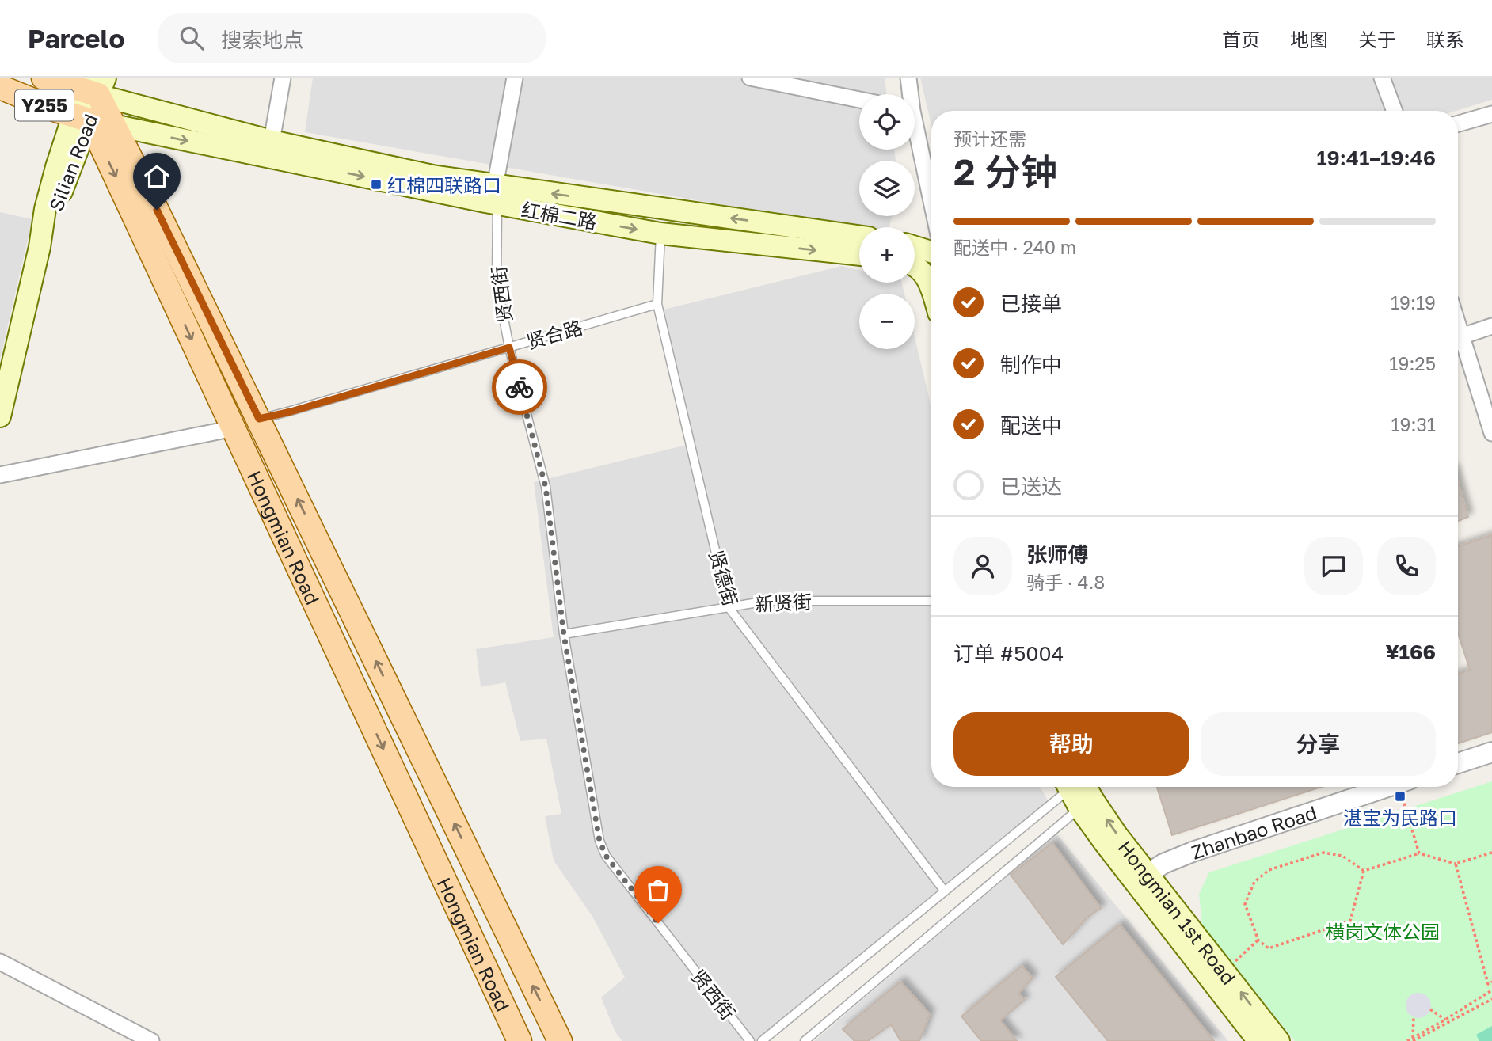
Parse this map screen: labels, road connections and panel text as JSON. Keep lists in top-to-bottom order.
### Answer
{
  "streets": {
    "main road": [
      "Y255",
      "Silian Road",
      "红棉二路",
      "Hongmian Road",
      "Hongmian 1st Road"
    ],
    "street": ["Zhanbao Road"],
    "lane": [
      "贤西街",
      "贤合路",
      "贤德街",
      "新贤街"
    ]
  },
  "crossings": [
    ["Y255", "Silian Road"],
    ["Y255", "红棉二路"],
    ["Y255", "Hongmian Road"],
    ["Silian Road", "红棉二路"],
    ["Silian Road", "Hongmian Road"],
    ["红棉二路", "贤西街"],
    ["红棉二路", "Hongmian Road"],
    ["红棉二路", "贤德街"],
    ["贤西街", "贤合路"],
    ["贤西街", "新贤街"],
    ["贤合路", "Hongmian Road"],
    ["贤合路", "贤德街"],
    ["贤德街", "新贤街"],
    ["Zhanbao Road", "Hongmian 1st Road"]
  ],
  "parks": ["横岗文体公园"],
  "places": {
    "transit": ["红棉四联路口", "湛宝为民路口"]
  },
  "page": {
    "header": "Parcelo",
    "search": "搜索地点",
    "nav": [
      "首页",
      "地图",
      "关于",
      "联系"
    ],
    "map_buttons": ["+", "−"],
    "heading": ["2 分钟", "预计还需", "19:41–19:46"],
    "panel": [
      "张师傅",
      "骑手 · 4.8",
      "订单 #5004",
      "¥166"
    ],
    "bar": "配送中 · 240 m",
    "list": [
      ["已接单", "19:19"],
      ["制作中", "19:25"],
      ["配送中", "19:31"],
      "已送达"
    ],
    "buttons": ["帮助", "分享"]
  }
}
